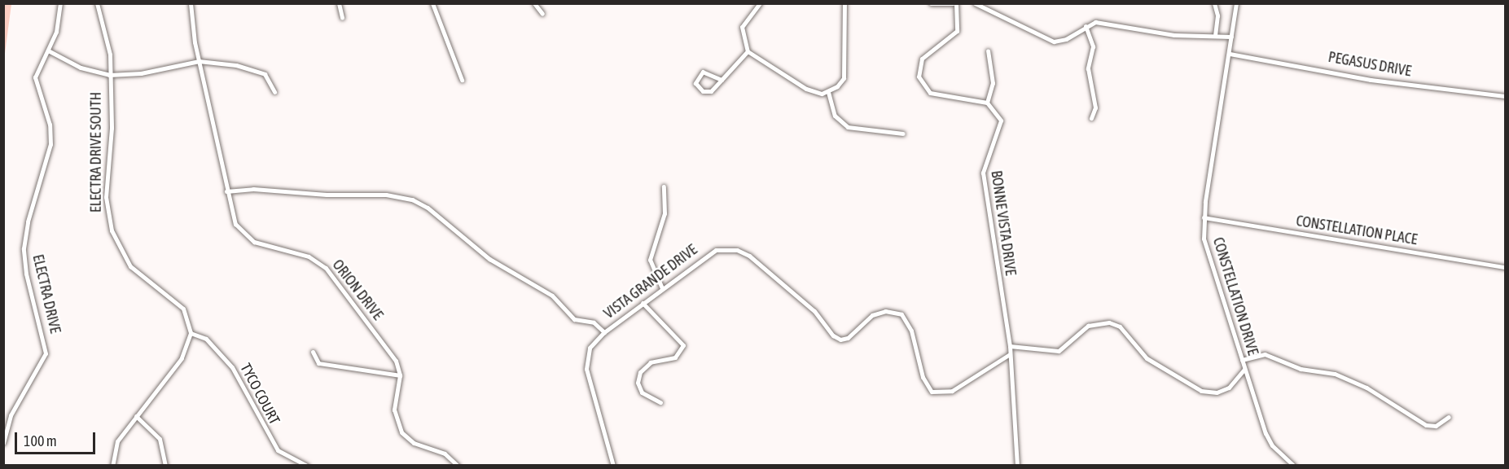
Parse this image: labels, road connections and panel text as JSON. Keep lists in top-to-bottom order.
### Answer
{
  "streets": {
    "street": [
      "PEGASUS DRIVE",
      "ELECTRA DRIVE SOUTH",
      "BONNE VISTA DRIVE",
      "CONSTELLATION PLACE",
      "VISTA GRANDE DRIVE",
      "ORION DRIVE",
      "ELECTRA DRIVE",
      "CONSTELLATION DRIVE",
      "TYCO COURT"
    ]
  },
  "crossings": [
    ["PEGASUS DRIVE", "CONSTELLATION DRIVE"],
    ["ELECTRA DRIVE SOUTH", "TYCO COURT"],
    ["BONNE VISTA DRIVE", "VISTA GRANDE DRIVE"],
    ["CONSTELLATION PLACE", "CONSTELLATION DRIVE"]
  ],
  "scale_bar": "100 m"
}
